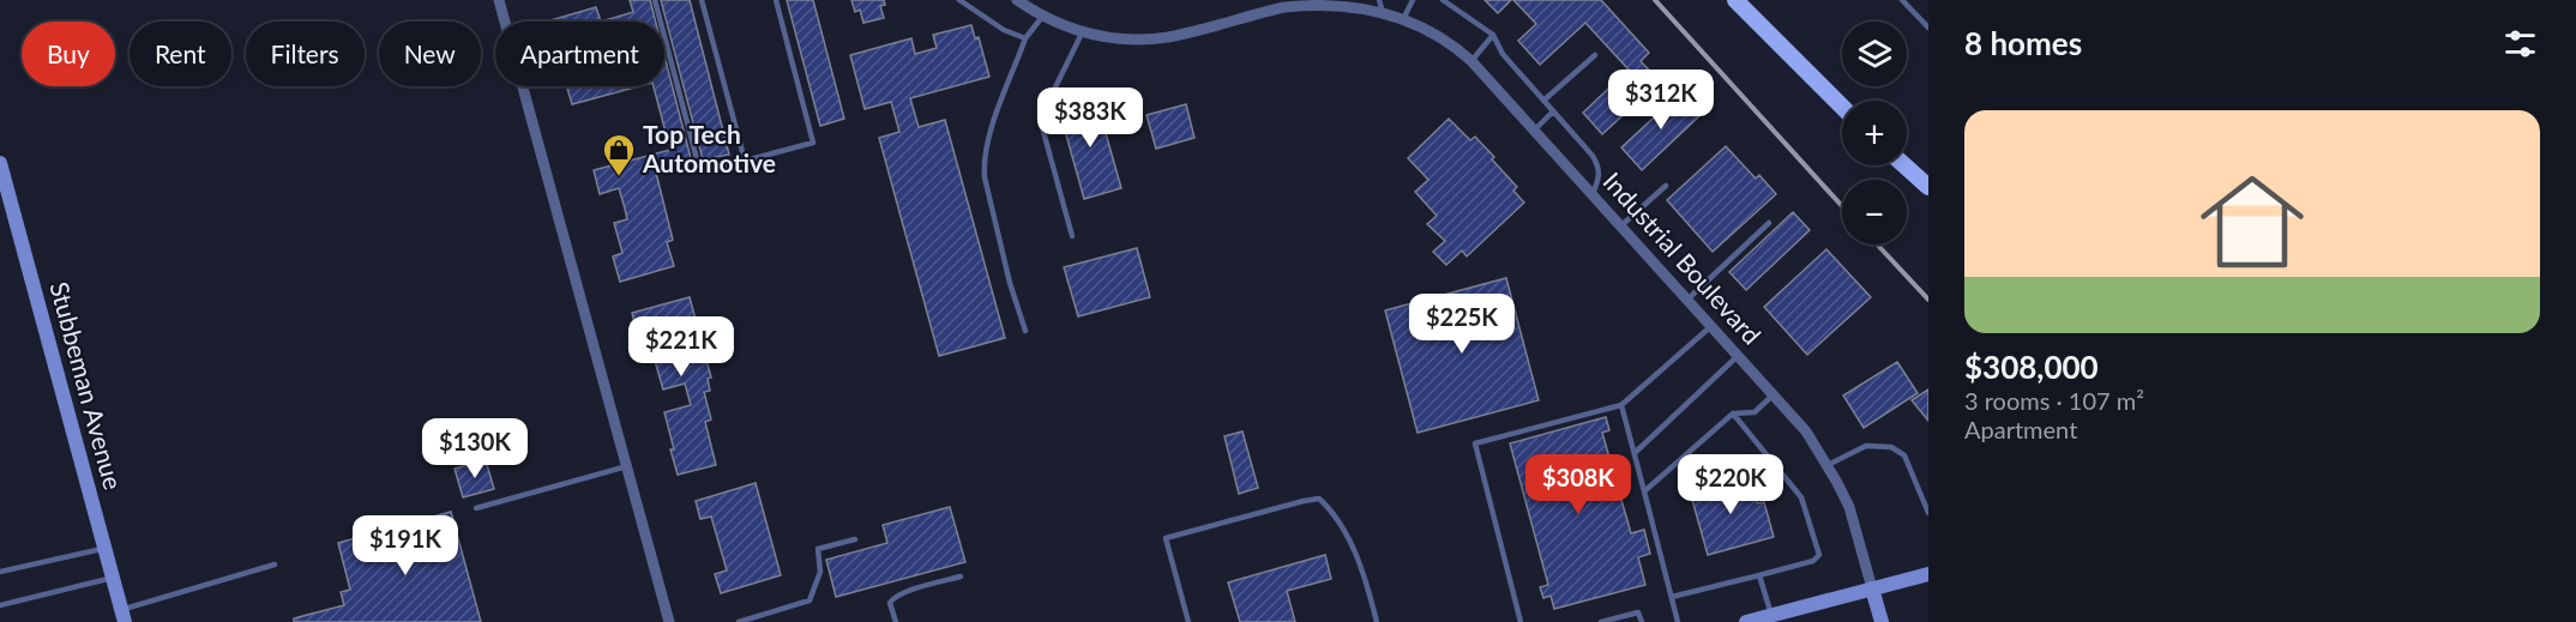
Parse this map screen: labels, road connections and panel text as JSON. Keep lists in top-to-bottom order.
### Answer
{
  "streets": {
    "street": ["Industrial Boulevard", "Stubbeman Avenue"]
  },
  "places": {
    "shop": ["Top Tech Automotive"]
  },
  "page": {
    "heading": "8 homes",
    "map_buttons": ["+", "−"],
    "chip": [
      "Buy",
      "Rent",
      "Filters",
      "New",
      "Apartment"
    ],
    "price": [
      "$312K",
      "$383K",
      "$225K",
      "$221K",
      "$130K",
      "$308K",
      "$220K",
      "$191K"
    ],
    "list": [
      {
        "name": "$308,000",
        "note": "3 rooms · 107 m² · Apartment"
      }
    ]
  }
}
